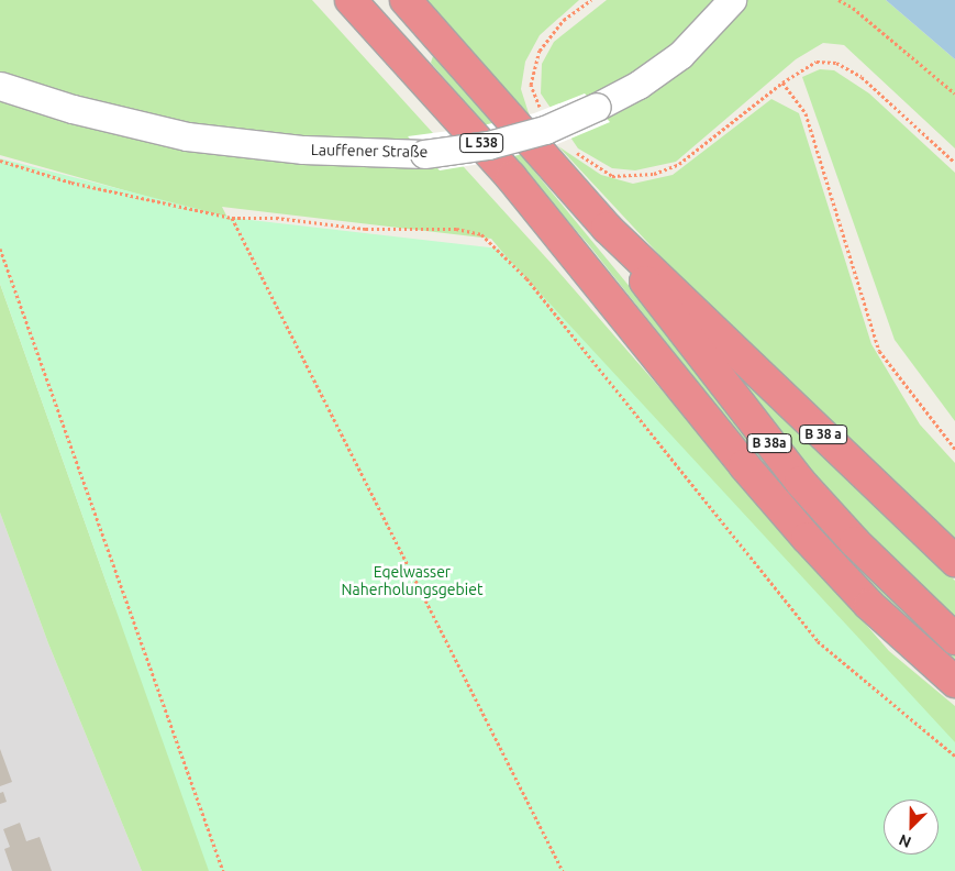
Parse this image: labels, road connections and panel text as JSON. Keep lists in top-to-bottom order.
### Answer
{
  "streets": {
    "highway": ["L 538", "B 38 a", "B 38a"],
    "street": ["Lauffener Straße"]
  },
  "crossings": [
    ["L 538", "B 38 a"],
    ["L 538", "B 38a"],
    ["B 38 a", "B 38a"]
  ],
  "parks": ["Egelwasser Naherholungsgebiet"],
  "north": "bottom left"
}
